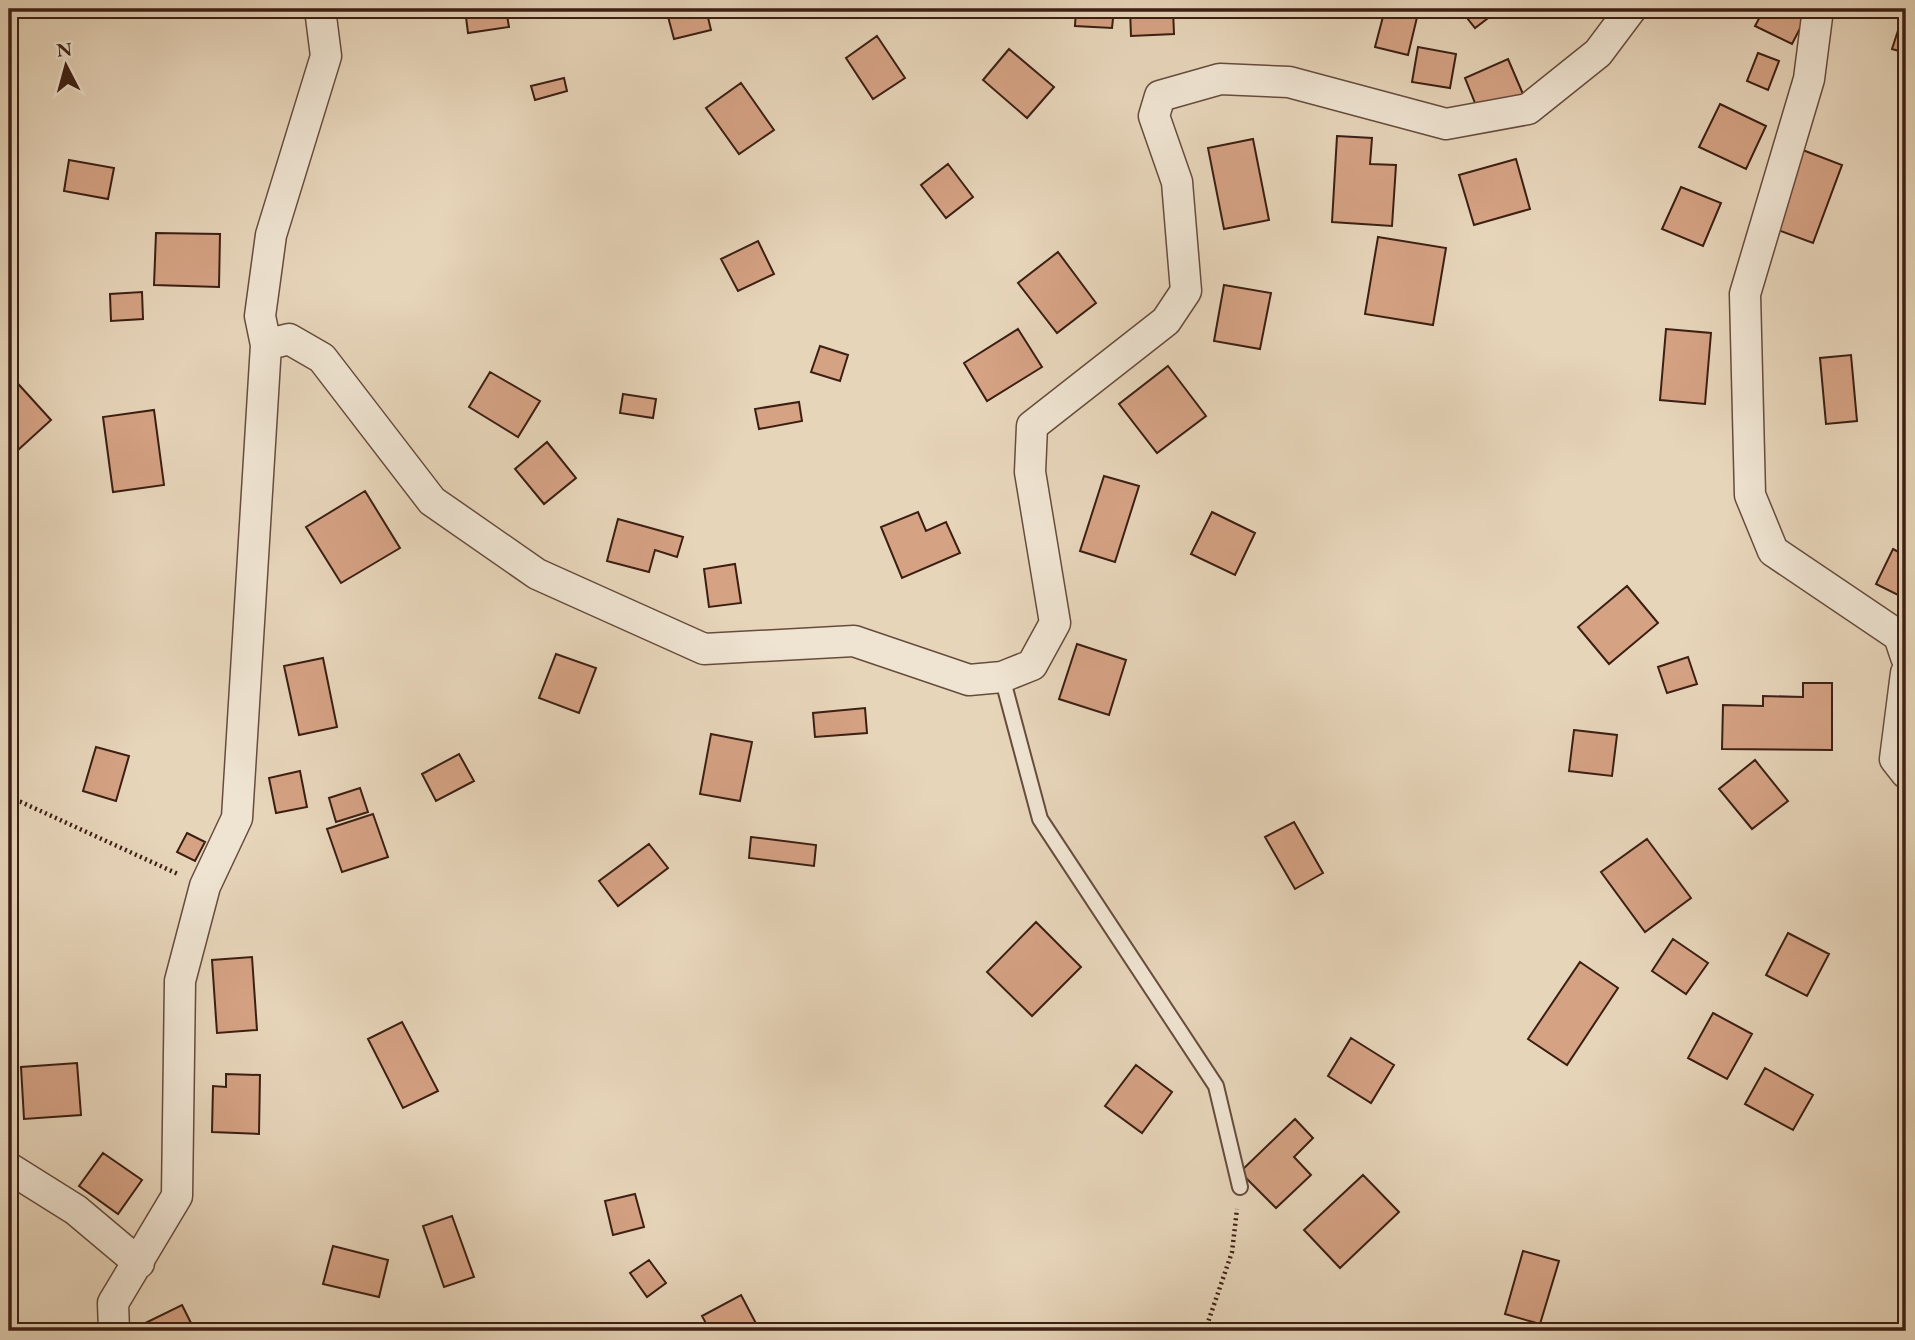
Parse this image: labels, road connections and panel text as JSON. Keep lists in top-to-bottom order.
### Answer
{
  "north": "top"
}
